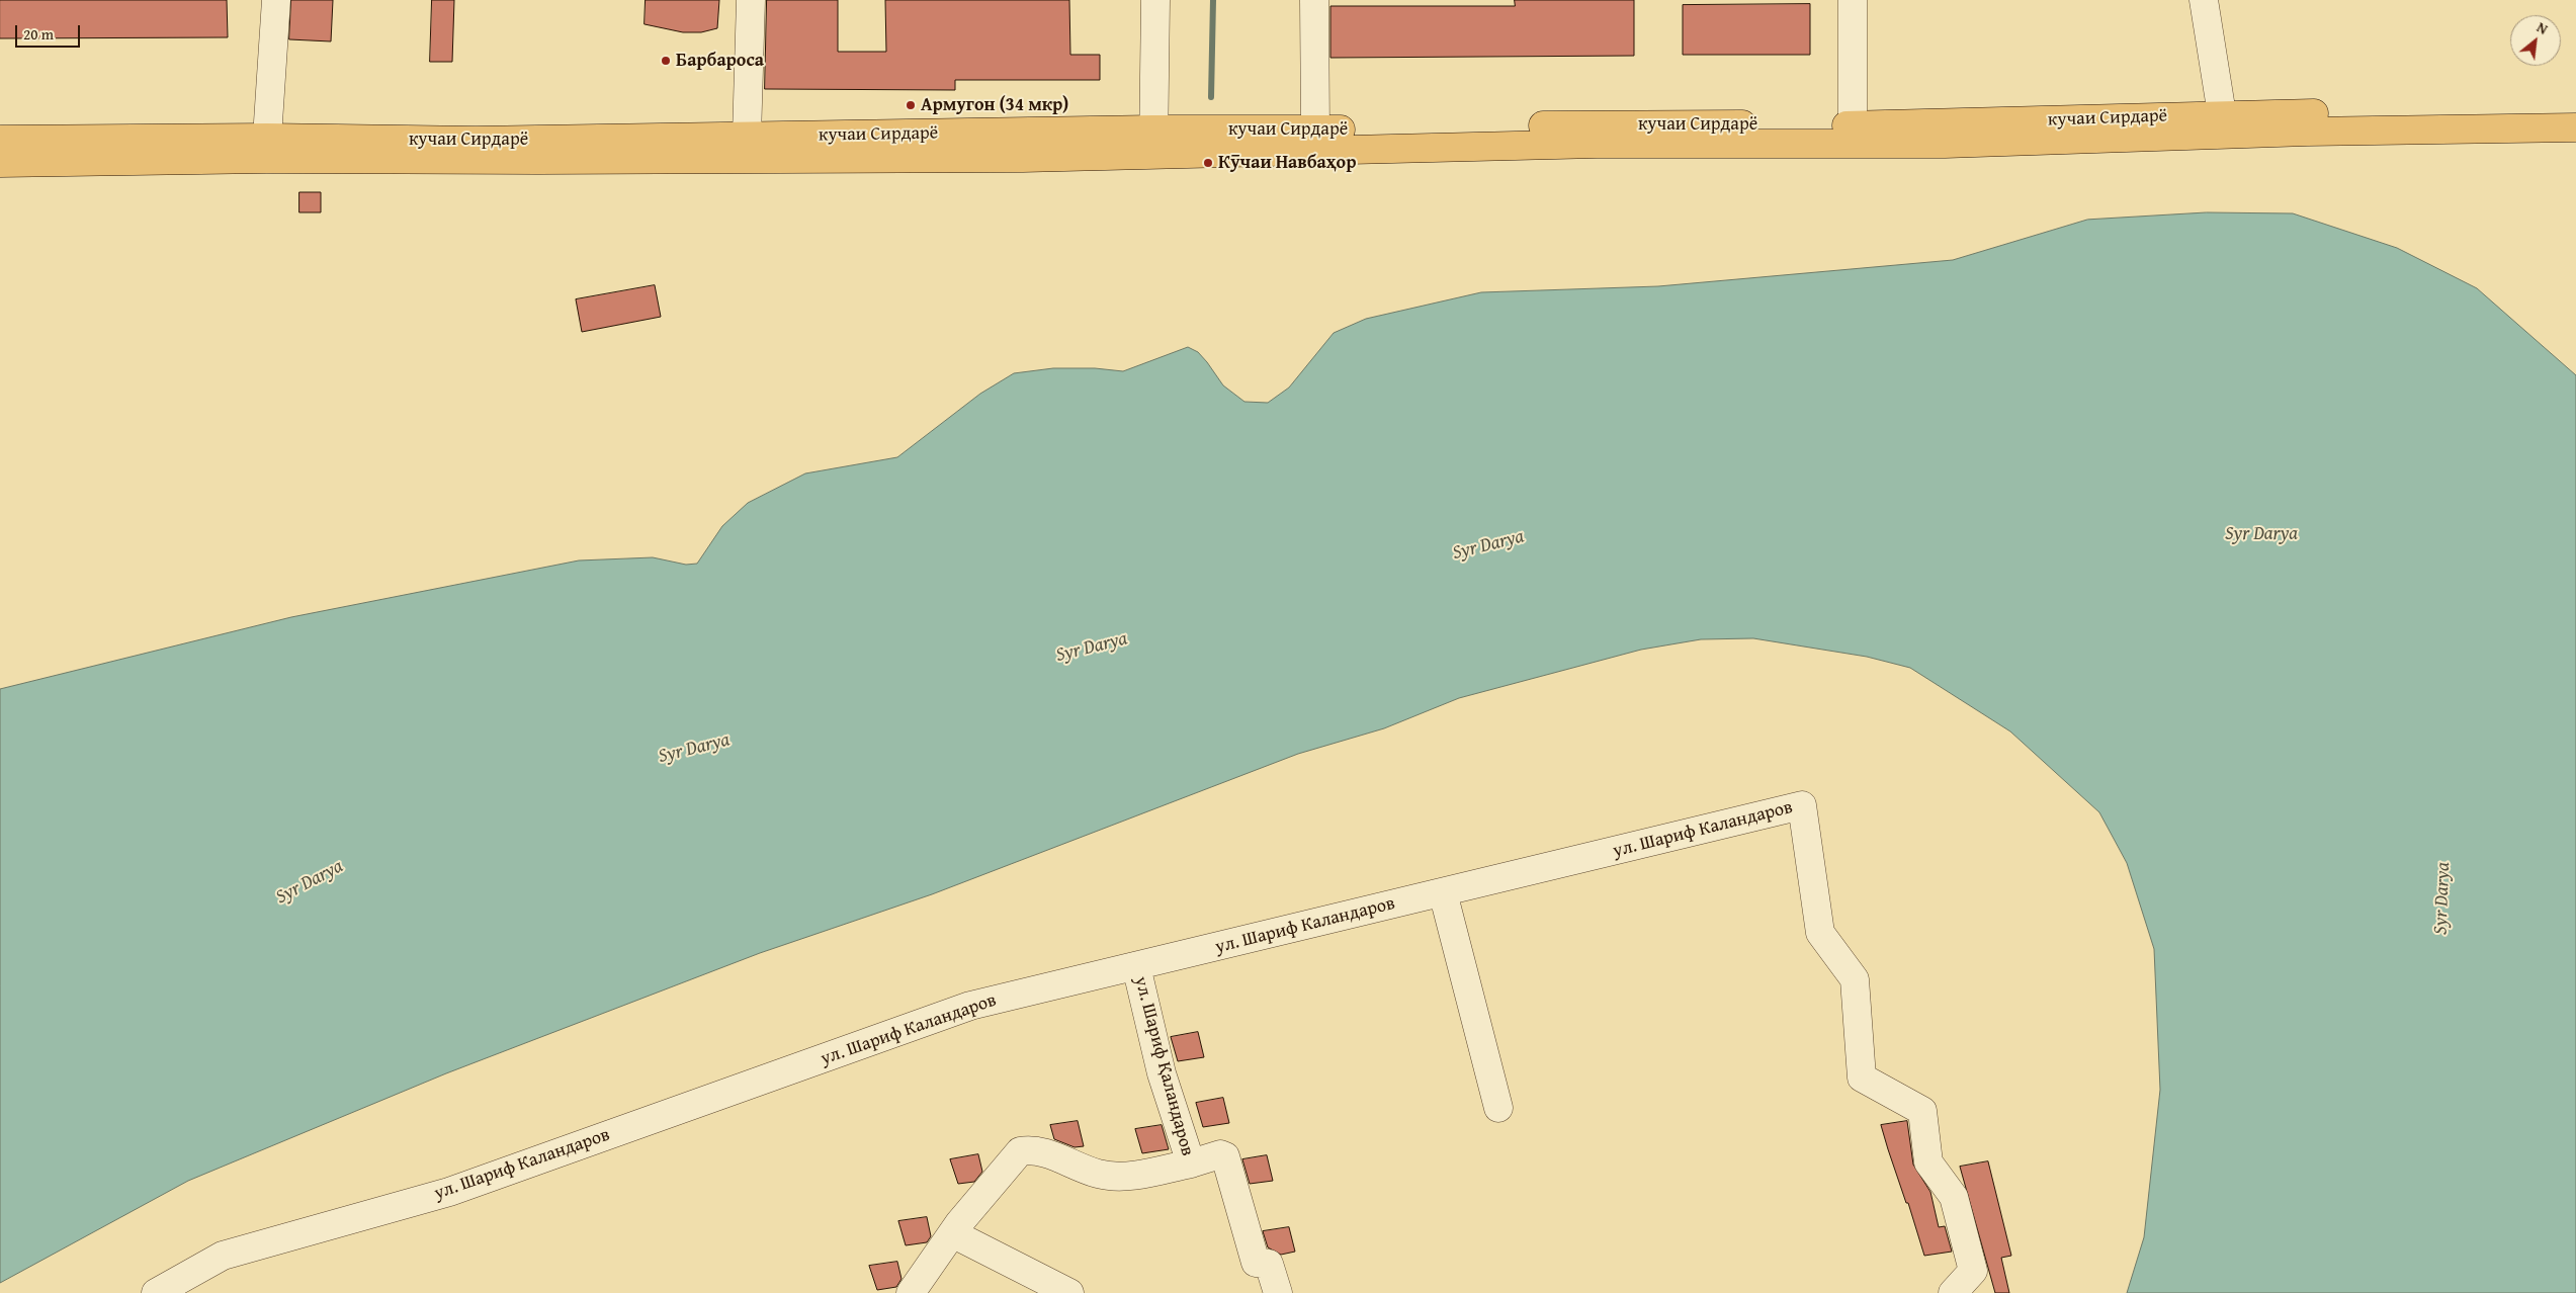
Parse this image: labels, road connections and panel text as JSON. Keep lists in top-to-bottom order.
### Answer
{
  "streets": {
    "highway": ["кучаи Сирдарё"],
    "street": ["ул. Шариф Каландаров", "ул. Шариф Қаландаров"]
  },
  "crossings": [
    ["ул. Шариф Каландаров", "ул. Шариф Қаландаров"]
  ],
  "water": ["Syr Darya"],
  "places": ["Барбароса", "Армугон (34 мкр)", "Кӯчаи Навбаҳор"],
  "scale_bar": "20 m",
  "north": "top right"
}
